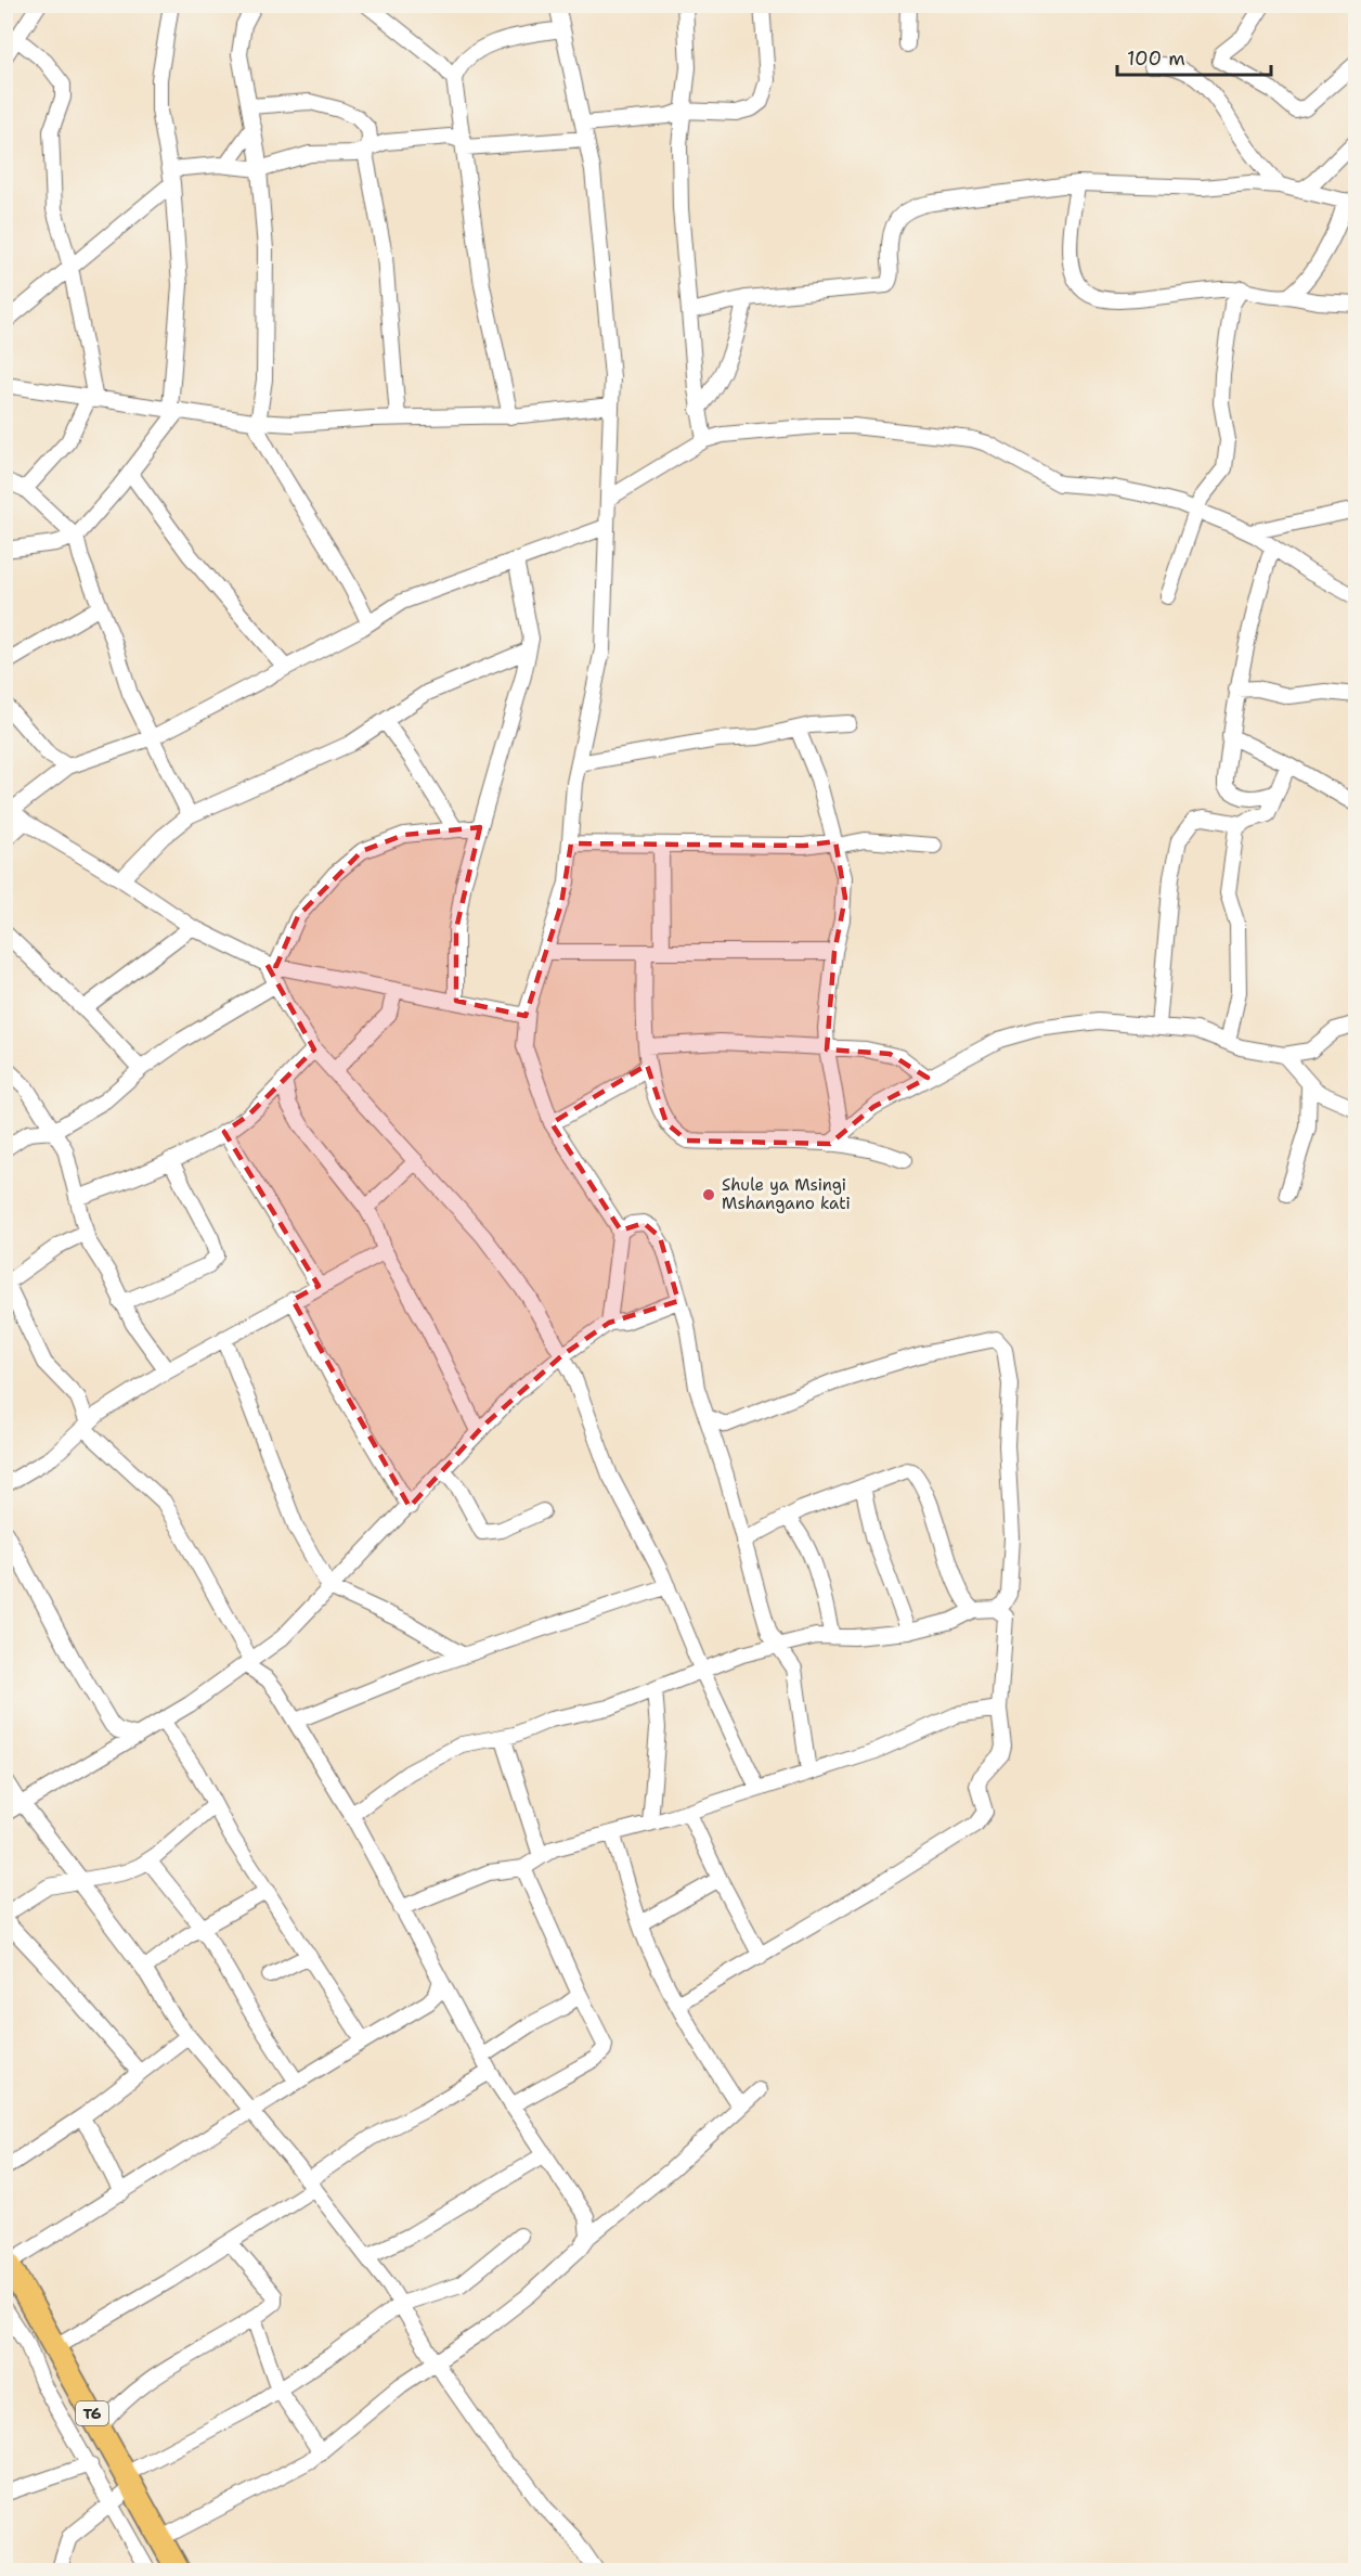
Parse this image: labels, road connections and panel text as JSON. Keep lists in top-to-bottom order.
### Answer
{
  "streets": {
    "highway": ["T6"]
  },
  "places": ["Shule ya Msingi Mshangano kati"],
  "scale_bar": "100 m"
}
